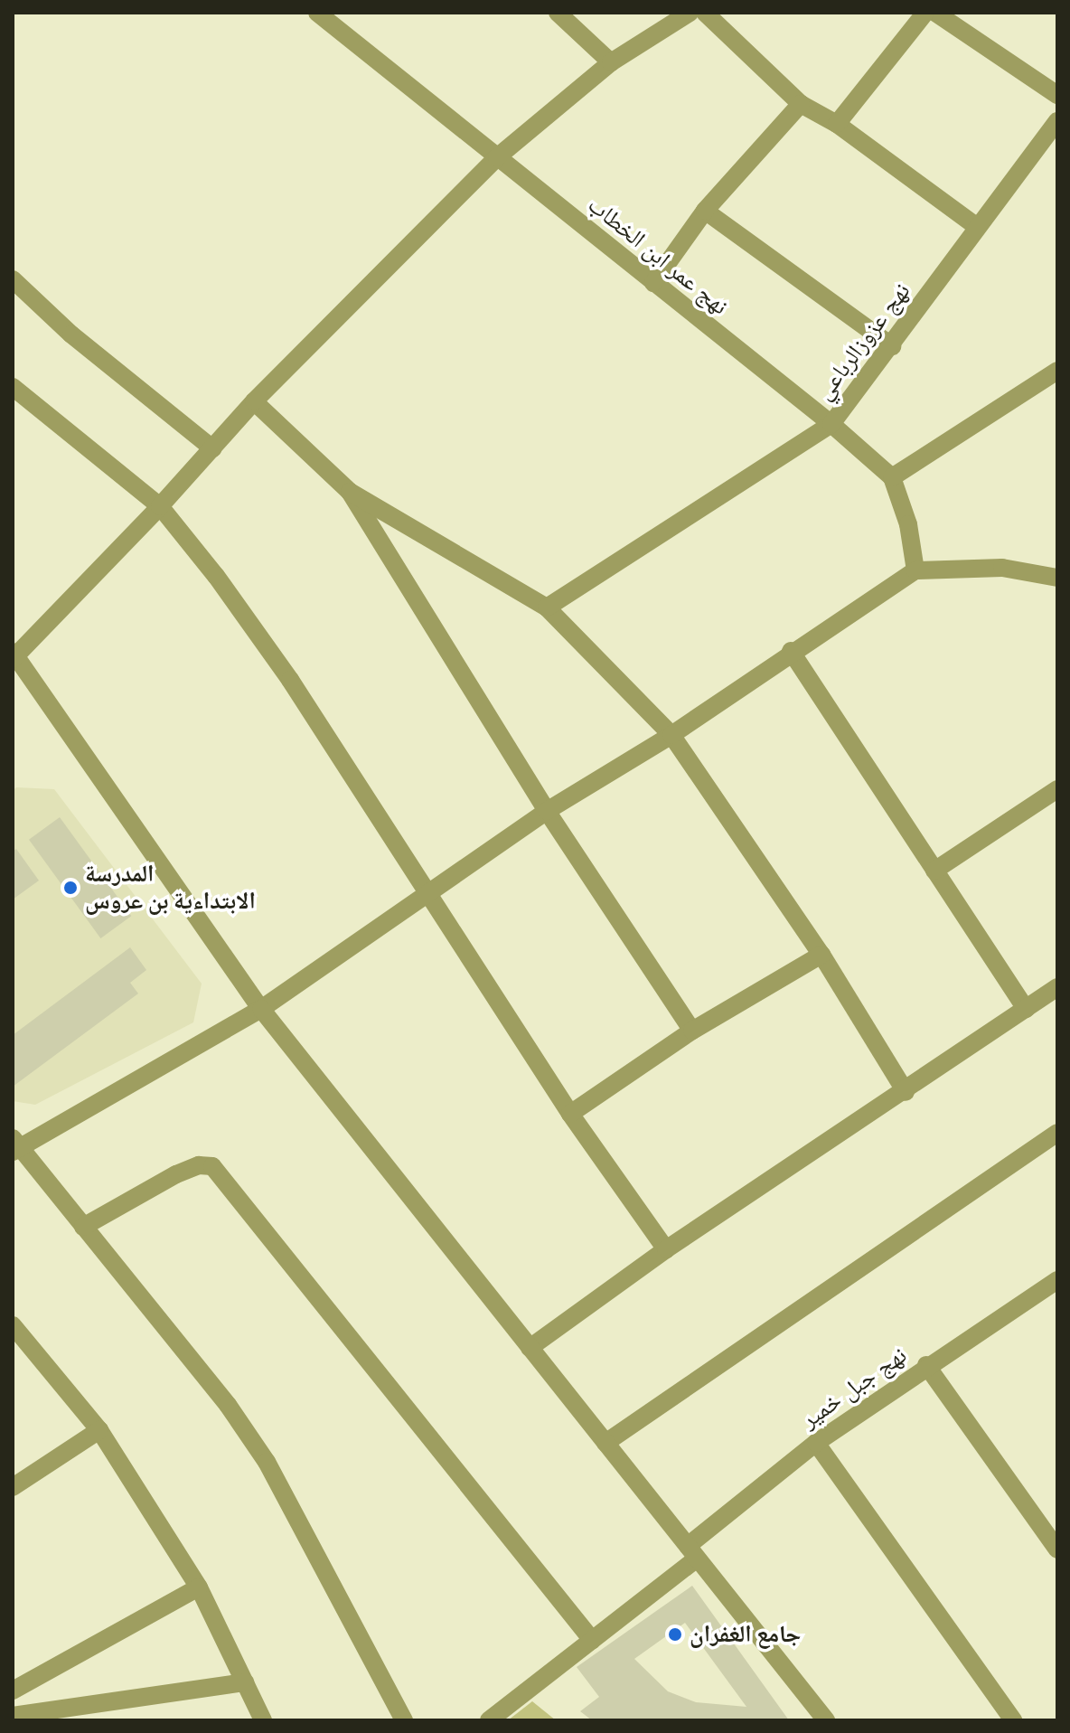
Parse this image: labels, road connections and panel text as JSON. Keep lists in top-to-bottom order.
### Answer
{
  "streets": {
    "street": ["نهج عمر ابن الخطاب", "نهج عزوزالرباعي", "نهج جبل خمير"]
  },
  "crossings": [
    ["نهج عمر ابن الخطاب", "نهج عزوزالرباعي"]
  ],
  "places": ["المدرسة الابتداءية بن عروس", "جامع الغفران"]
}
